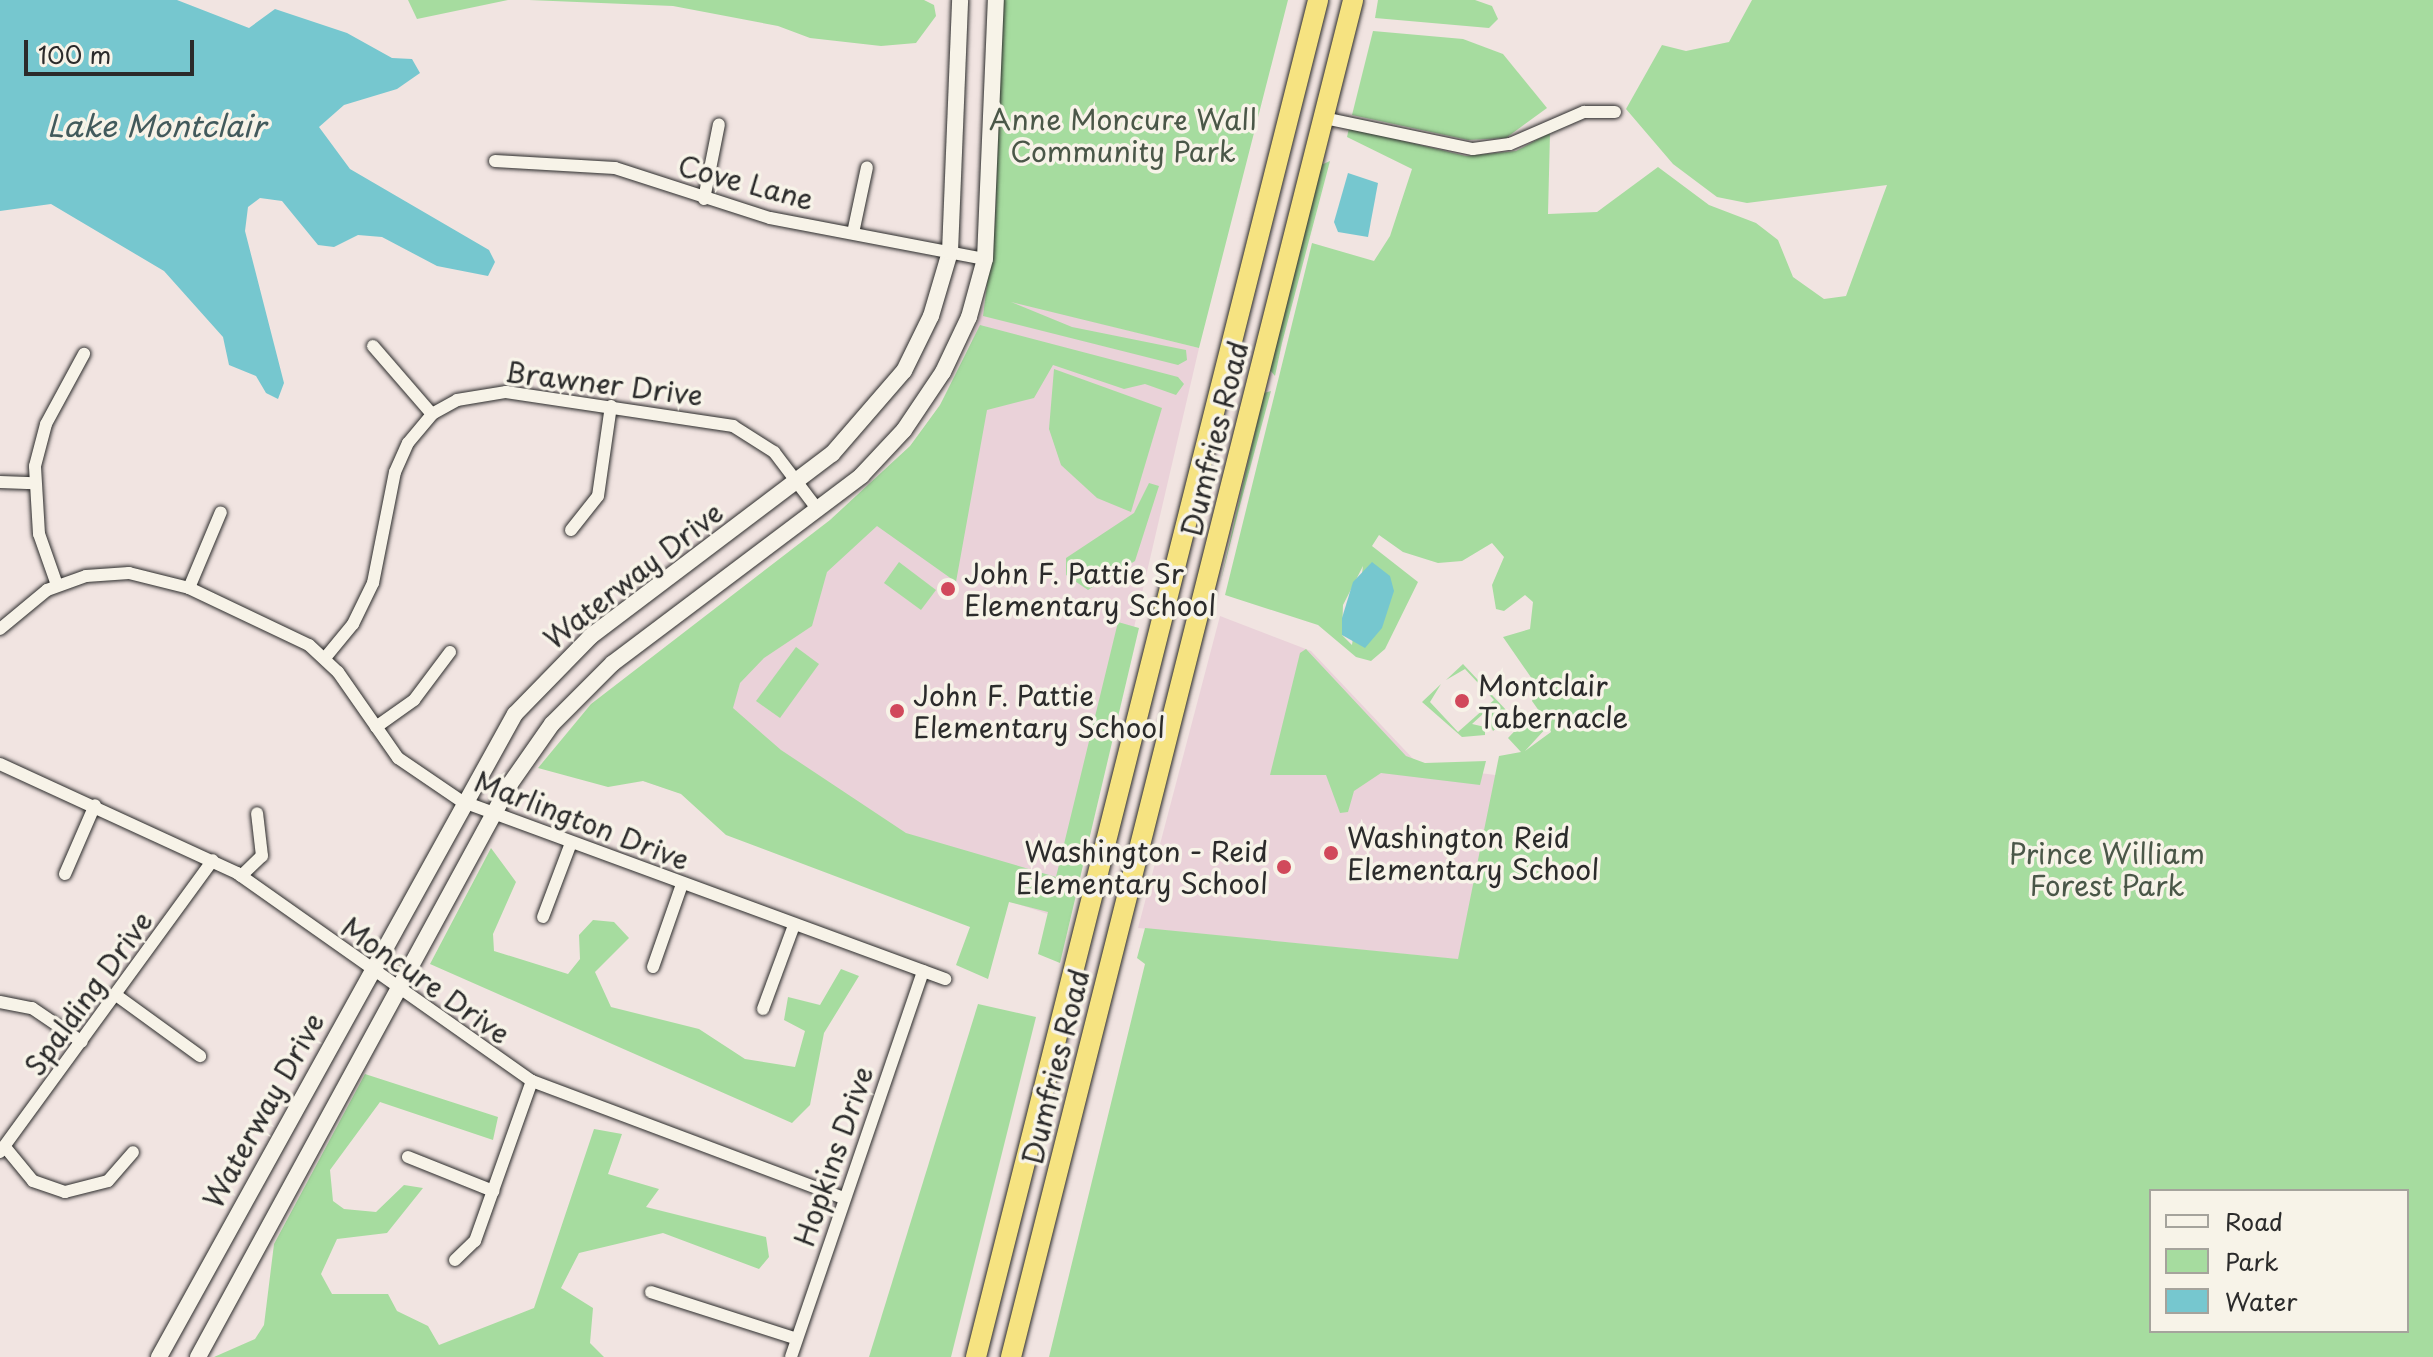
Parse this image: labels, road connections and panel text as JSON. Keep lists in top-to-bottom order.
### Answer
{
  "streets": {
    "highway": ["Dumfries Road"],
    "street": [
      "Cove Lane",
      "Brawner Drive",
      "Waterway Drive",
      "Marlington Drive",
      "Moncure Drive",
      "Spalding Drive",
      "Hopkins Drive"
    ]
  },
  "crossings": [
    ["Cove Lane", "Waterway Drive"],
    ["Brawner Drive", "Waterway Drive"],
    ["Waterway Drive", "Marlington Drive"],
    ["Waterway Drive", "Moncure Drive"],
    ["Marlington Drive", "Hopkins Drive"],
    ["Moncure Drive", "Spalding Drive"],
    ["Moncure Drive", "Hopkins Drive"]
  ],
  "water": ["Lake Montclair"],
  "parks": ["Anne Moncure Wall Community Park", "Prince William Forest Park"],
  "places": [
    "John F. Pattie Sr Elementary School",
    "Montclair Tabernacle",
    "John F. Pattie Elementary School",
    "Washington Reid Elementary School",
    "Washington - Reid Elementary School"
  ],
  "legend": ["Road", "Park", "Water"],
  "scale_bar": "100 m"
}
